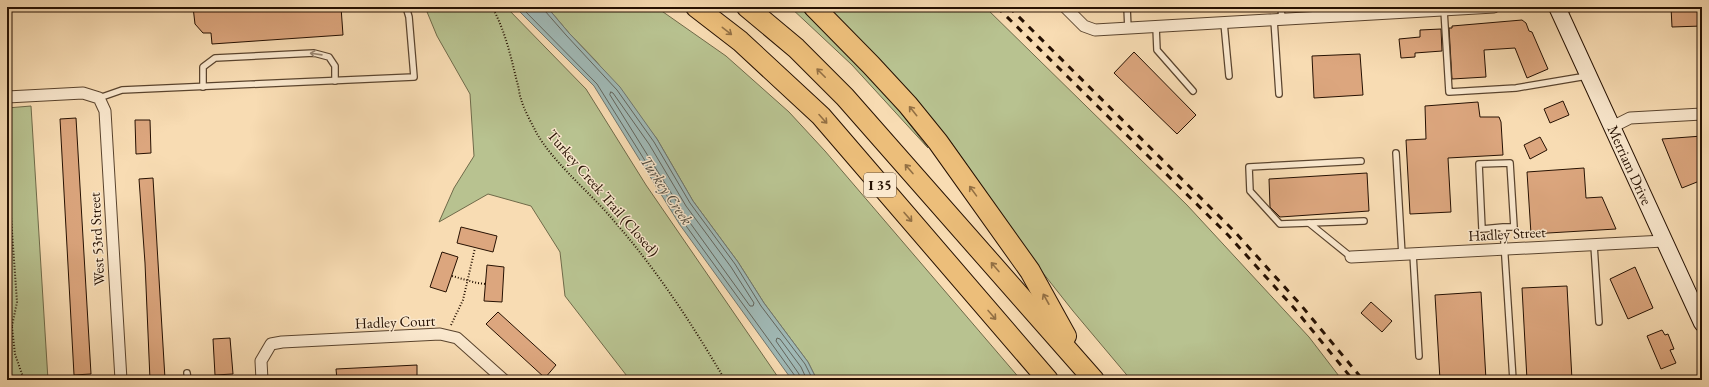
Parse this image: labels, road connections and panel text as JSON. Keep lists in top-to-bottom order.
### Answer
{
  "streets": {
    "highway": ["I 35"],
    "main road": ["Merriam Drive"],
    "street": ["Hadley Street", "West 53rd Street", "Hadley Court"],
    "path": ["Turkey Creek Trail (Closed)"]
  },
  "crossings": [
    ["Merriam Drive", "Hadley Street"]
  ],
  "water": ["Turkey Creek"]
}
